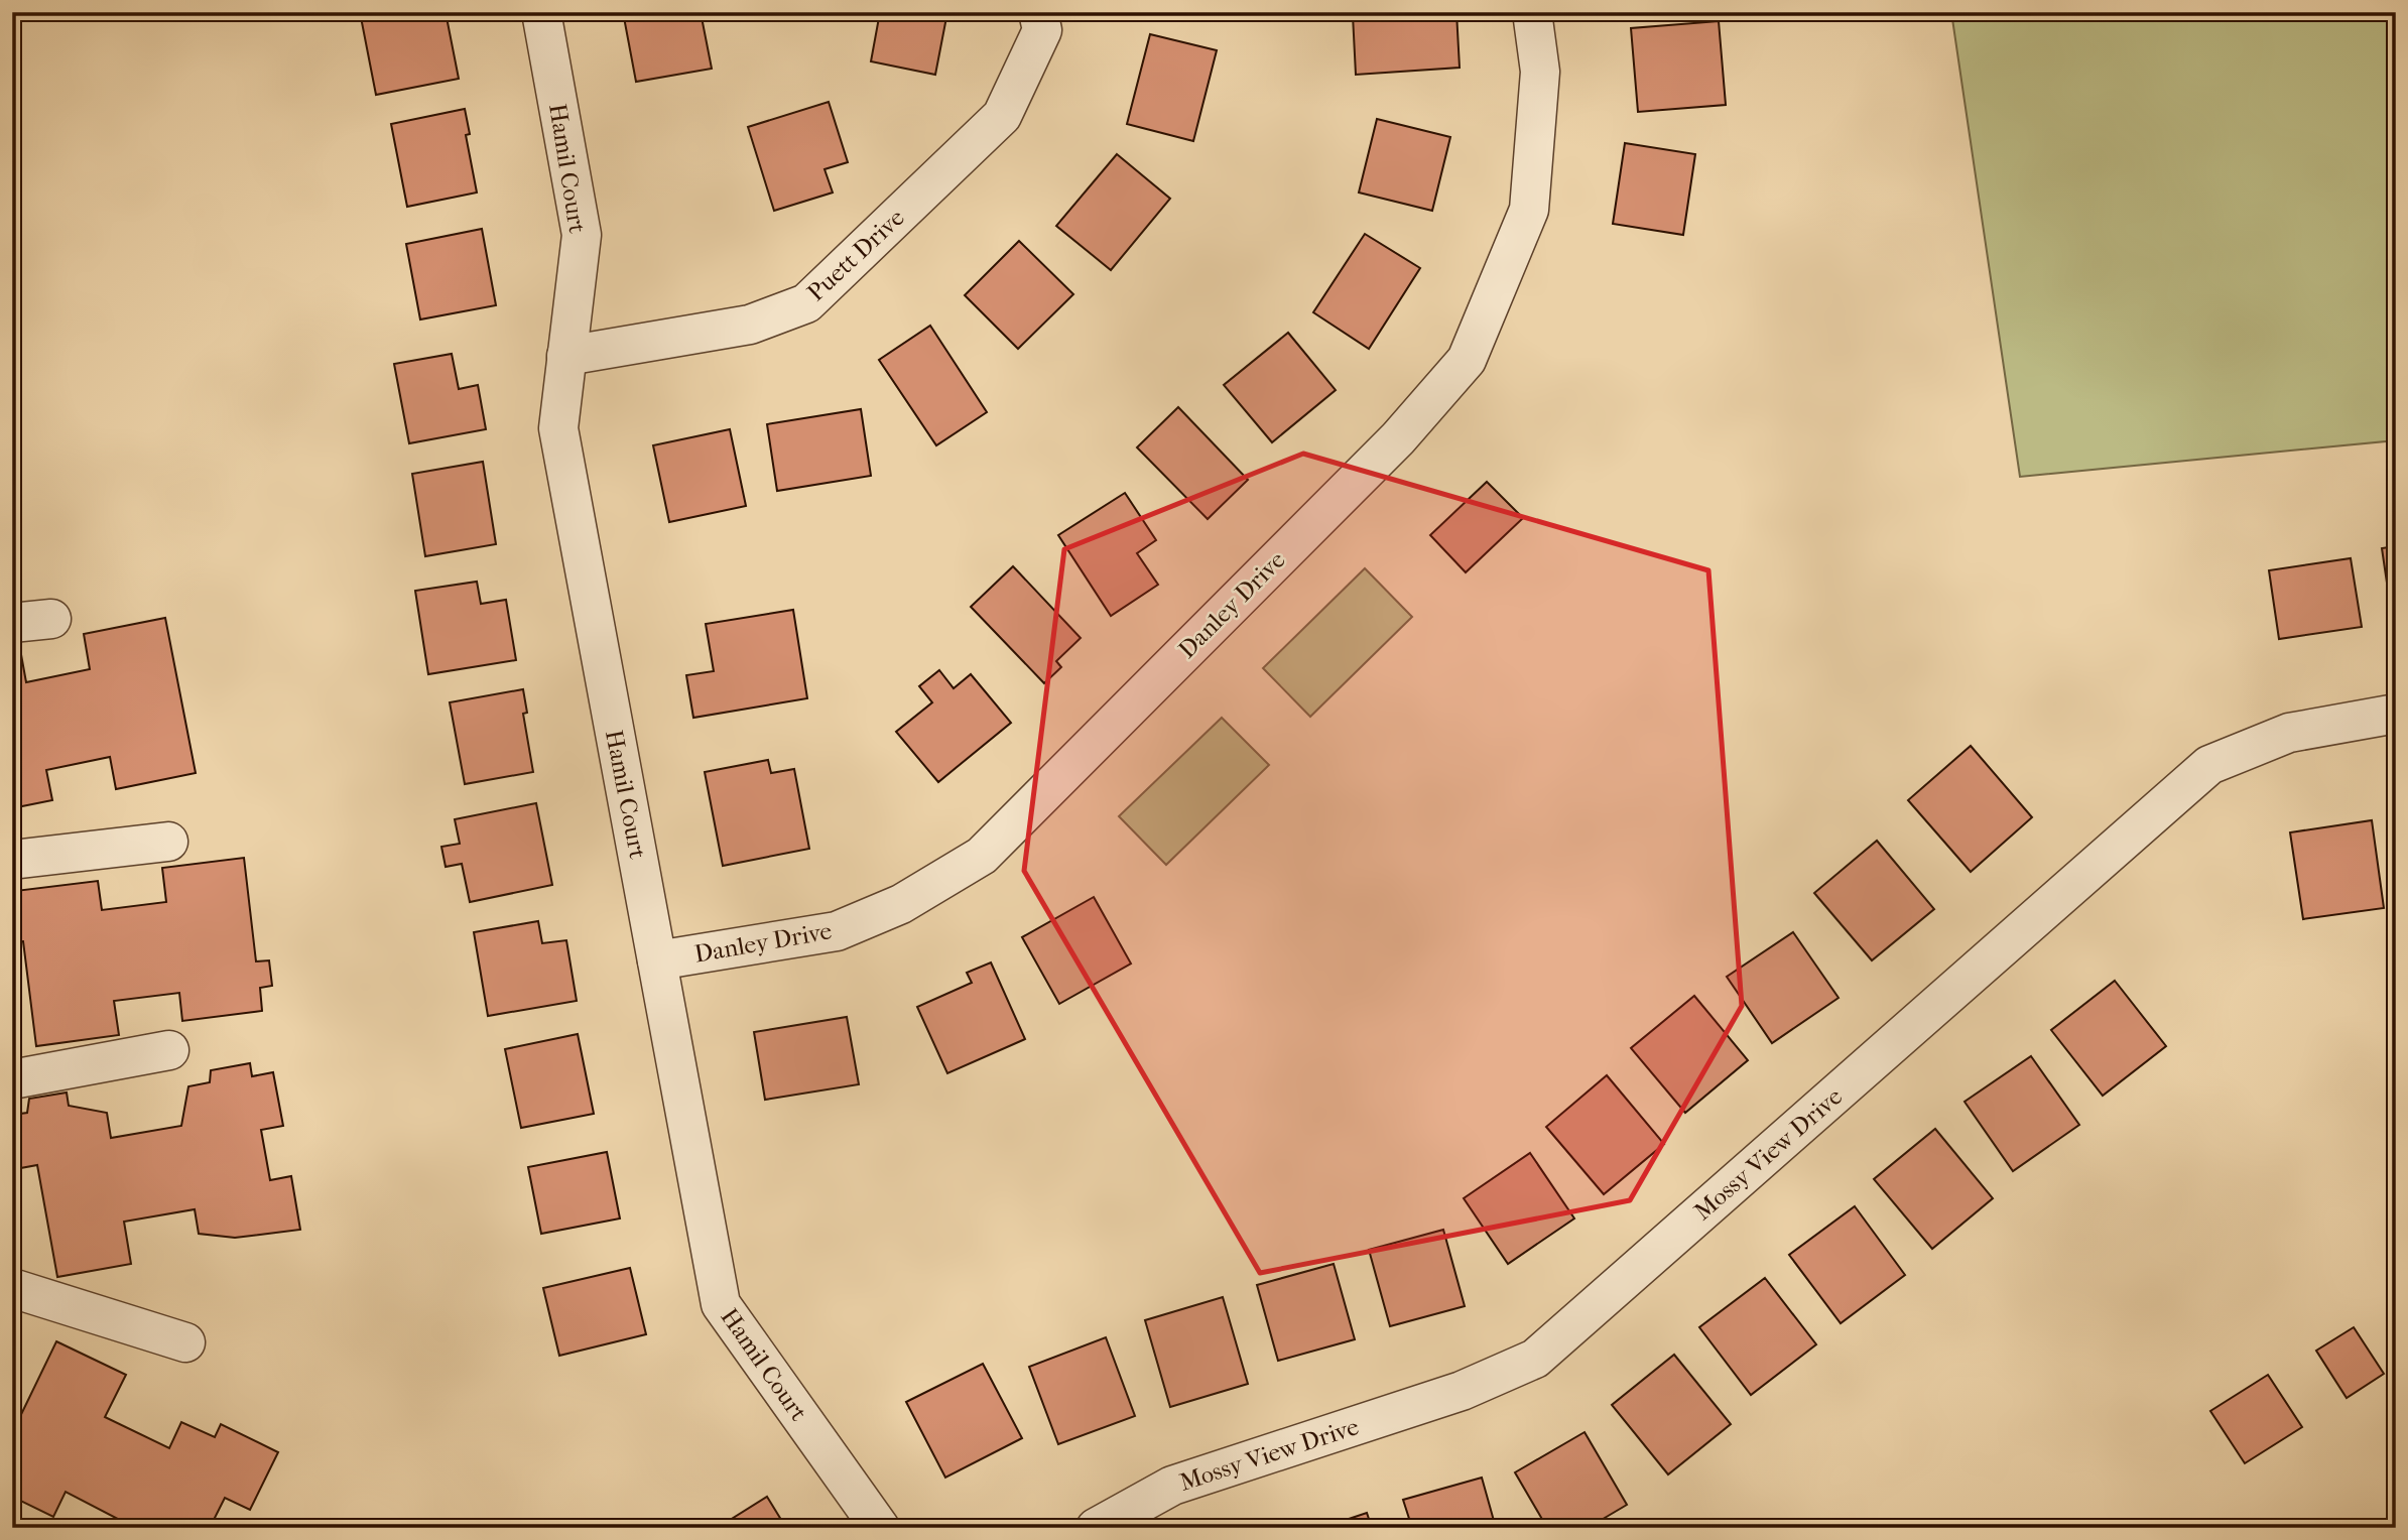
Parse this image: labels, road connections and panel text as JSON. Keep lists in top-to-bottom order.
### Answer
{
  "streets": {
    "street": [
      "Hamil Court",
      "Puett Drive",
      "Danley Drive",
      "Mossy View Drive"
    ]
  },
  "crossings": [
    ["Hamil Court", "Puett Drive"],
    ["Hamil Court", "Danley Drive"]
  ]
}
